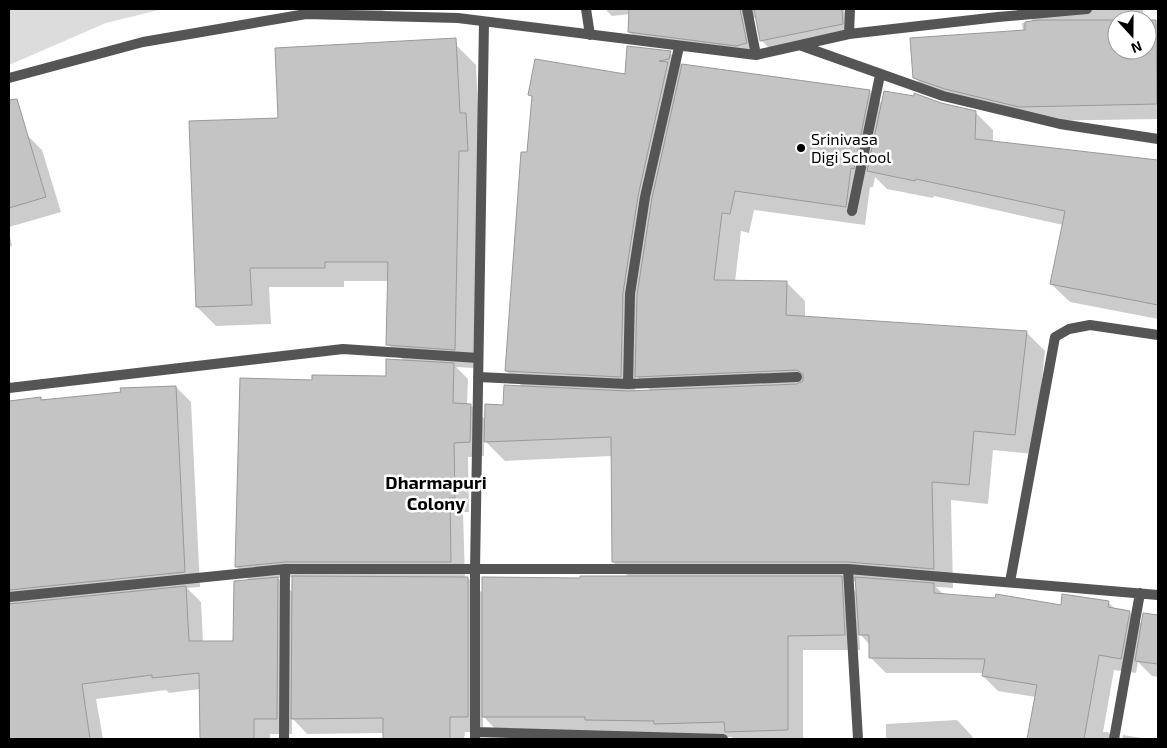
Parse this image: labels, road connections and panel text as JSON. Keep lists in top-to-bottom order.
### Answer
{
  "districts": ["Dharmapuri Colony"],
  "places": ["Srinivasa Digi School"],
  "north": "bottom"
}
